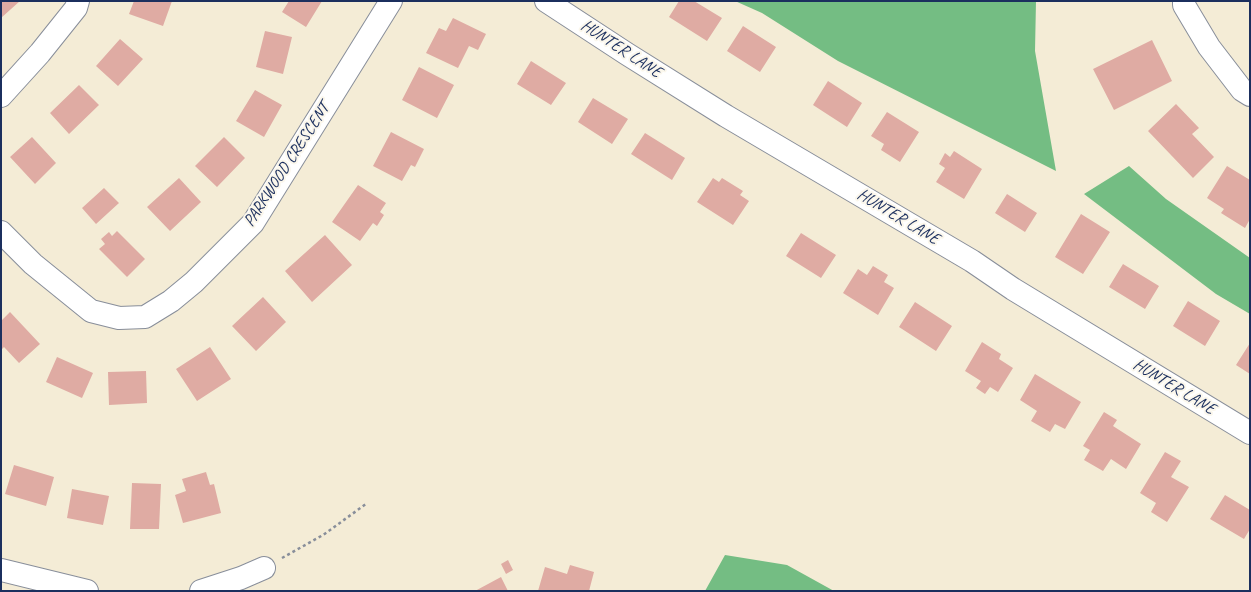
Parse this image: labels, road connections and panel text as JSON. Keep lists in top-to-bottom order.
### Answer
{
  "streets": {
    "street": ["HUNTER LANE", "PARKWOOD CRESCENT"]
  }
}
